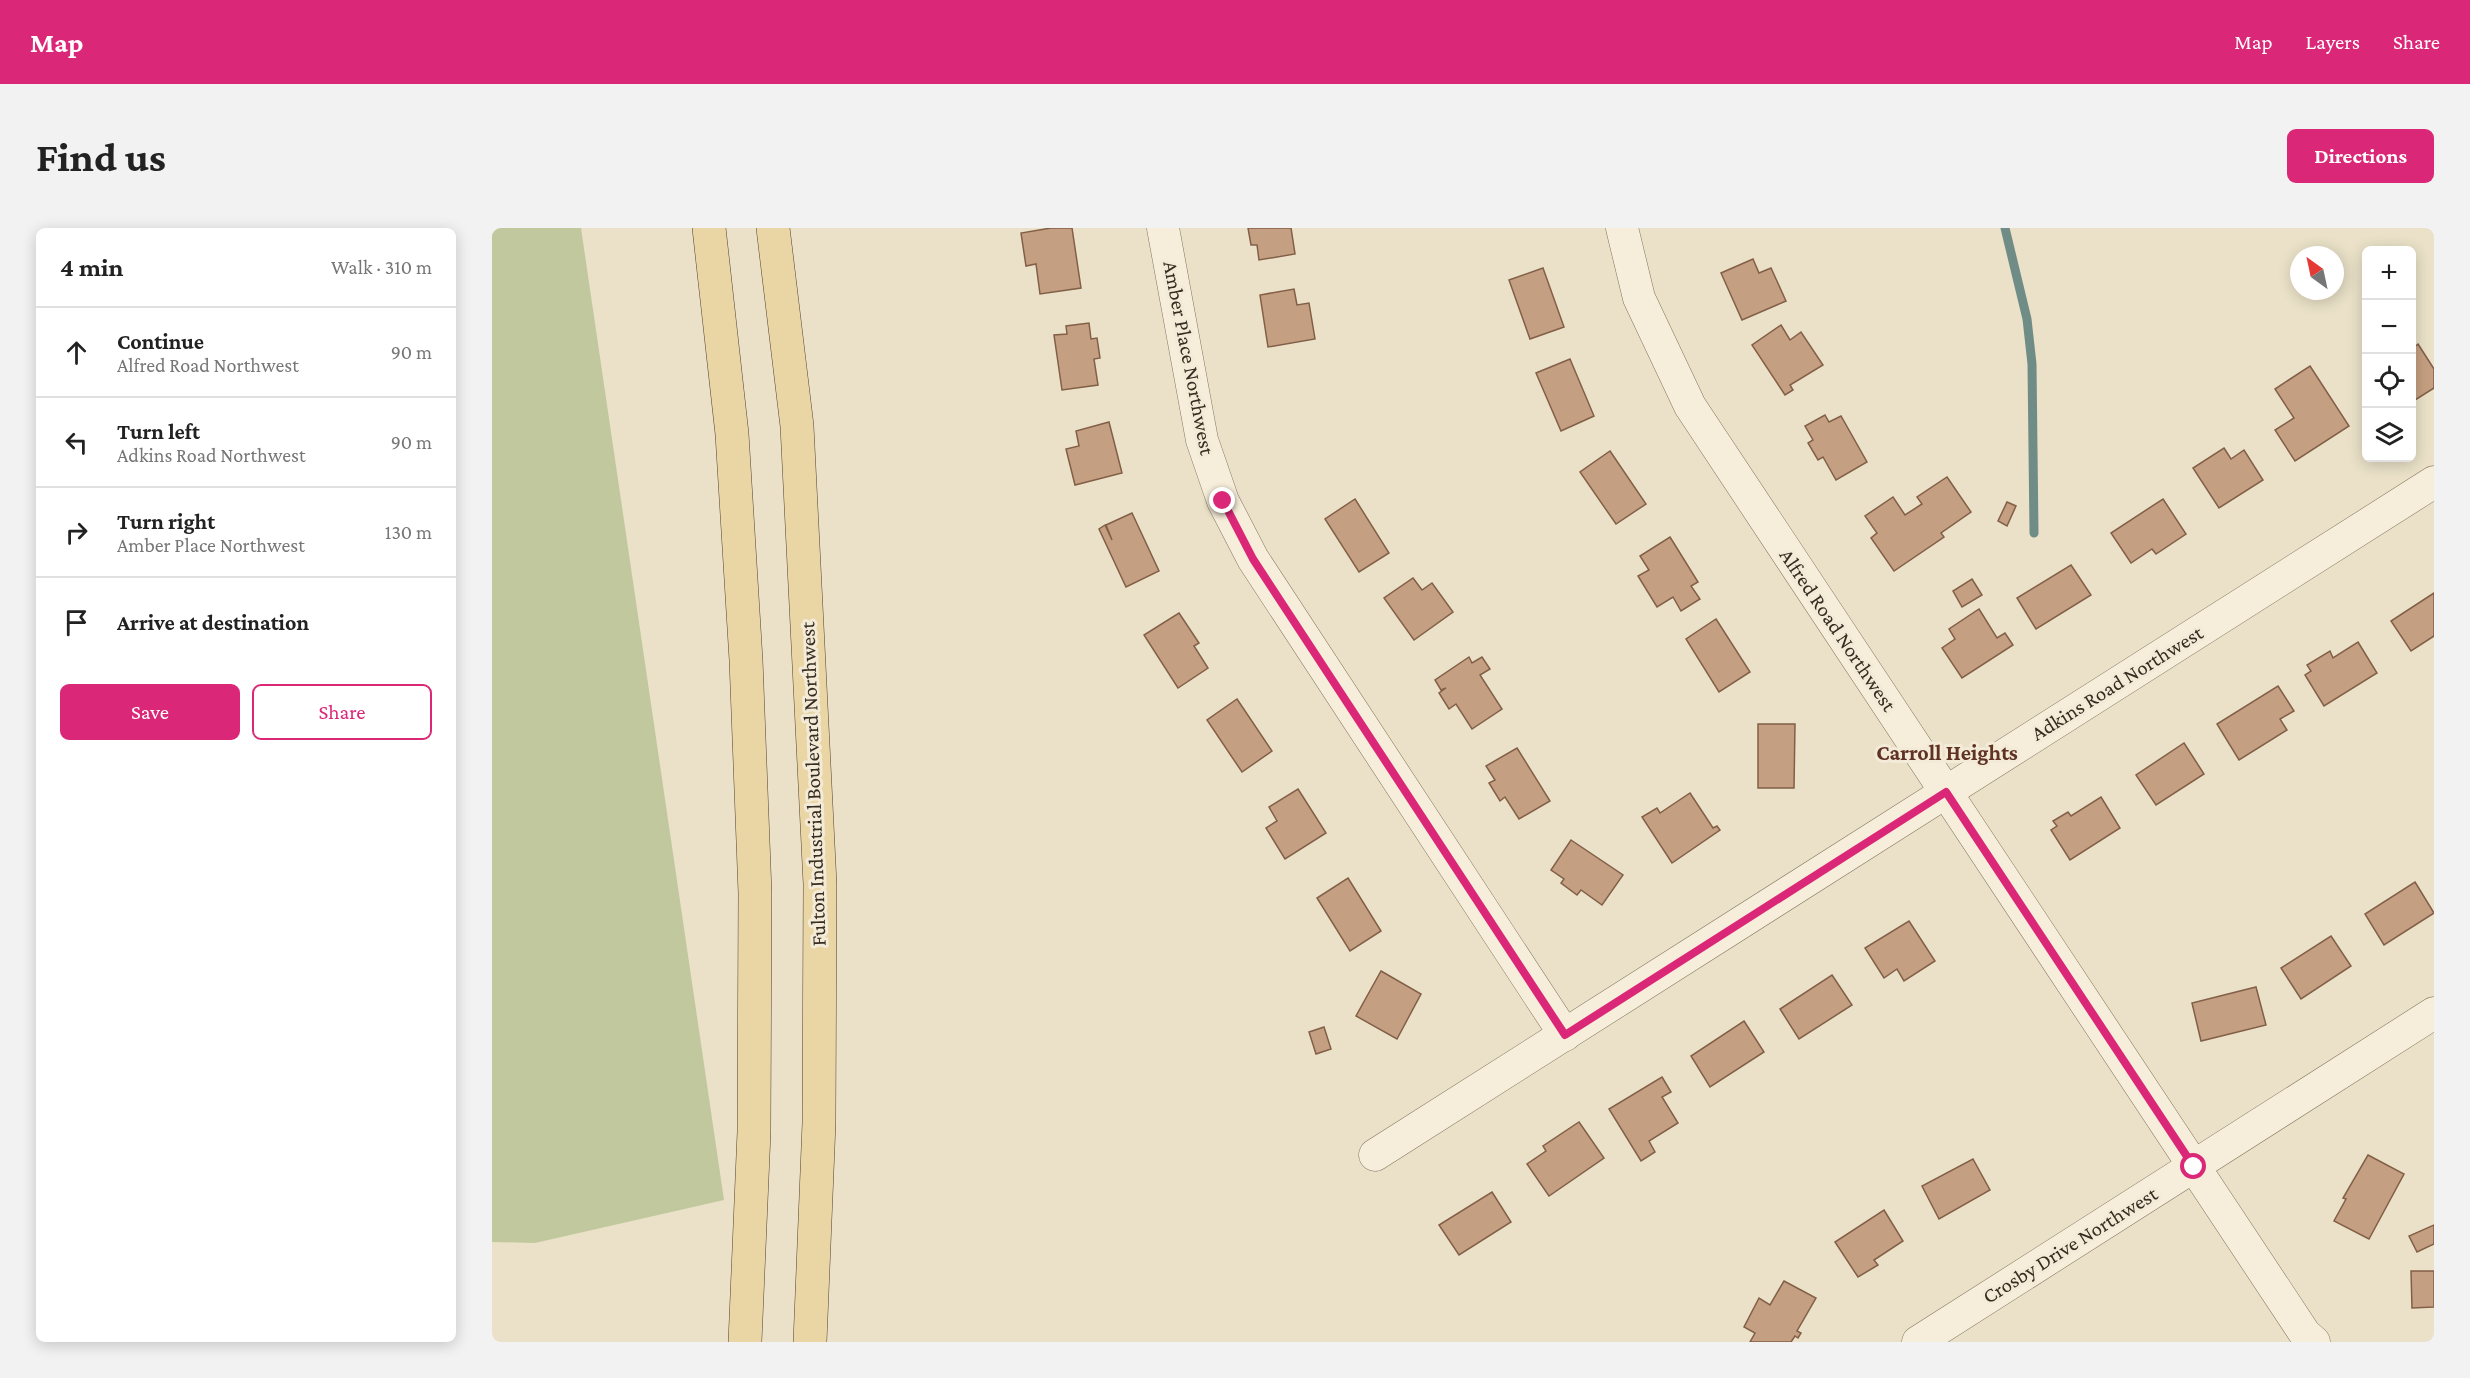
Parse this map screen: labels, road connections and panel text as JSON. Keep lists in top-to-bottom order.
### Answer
{
  "streets": {
    "main road": ["Fulton Industrial Boulevard Northwest"],
    "street": [
      "Amber Place Northwest",
      "Alfred Road Northwest",
      "Adkins Road Northwest",
      "Crosby Drive Northwest"
    ]
  },
  "crossings": [
    ["Amber Place Northwest", "Adkins Road Northwest"],
    ["Alfred Road Northwest", "Adkins Road Northwest"],
    ["Alfred Road Northwest", "Crosby Drive Northwest"]
  ],
  "districts": ["Carroll Heights"],
  "north": "top left",
  "page": {
    "header": "Map",
    "nav": ["Map", "Layers", "Share"],
    "buttons": [
      "Directions",
      ["Save", "Share"]
    ],
    "title": "Find us",
    "heading": ["4 min", "Walk · 310 m"],
    "map_buttons": ["+", "−"],
    "list": [
      ["Continue", "Alfred Road Northwest", "90 m"],
      ["Turn left", "Adkins Road Northwest", "90 m"],
      ["Turn right", "Amber Place Northwest", "130 m"],
      "Arrive at destination"
    ]
  }
}
